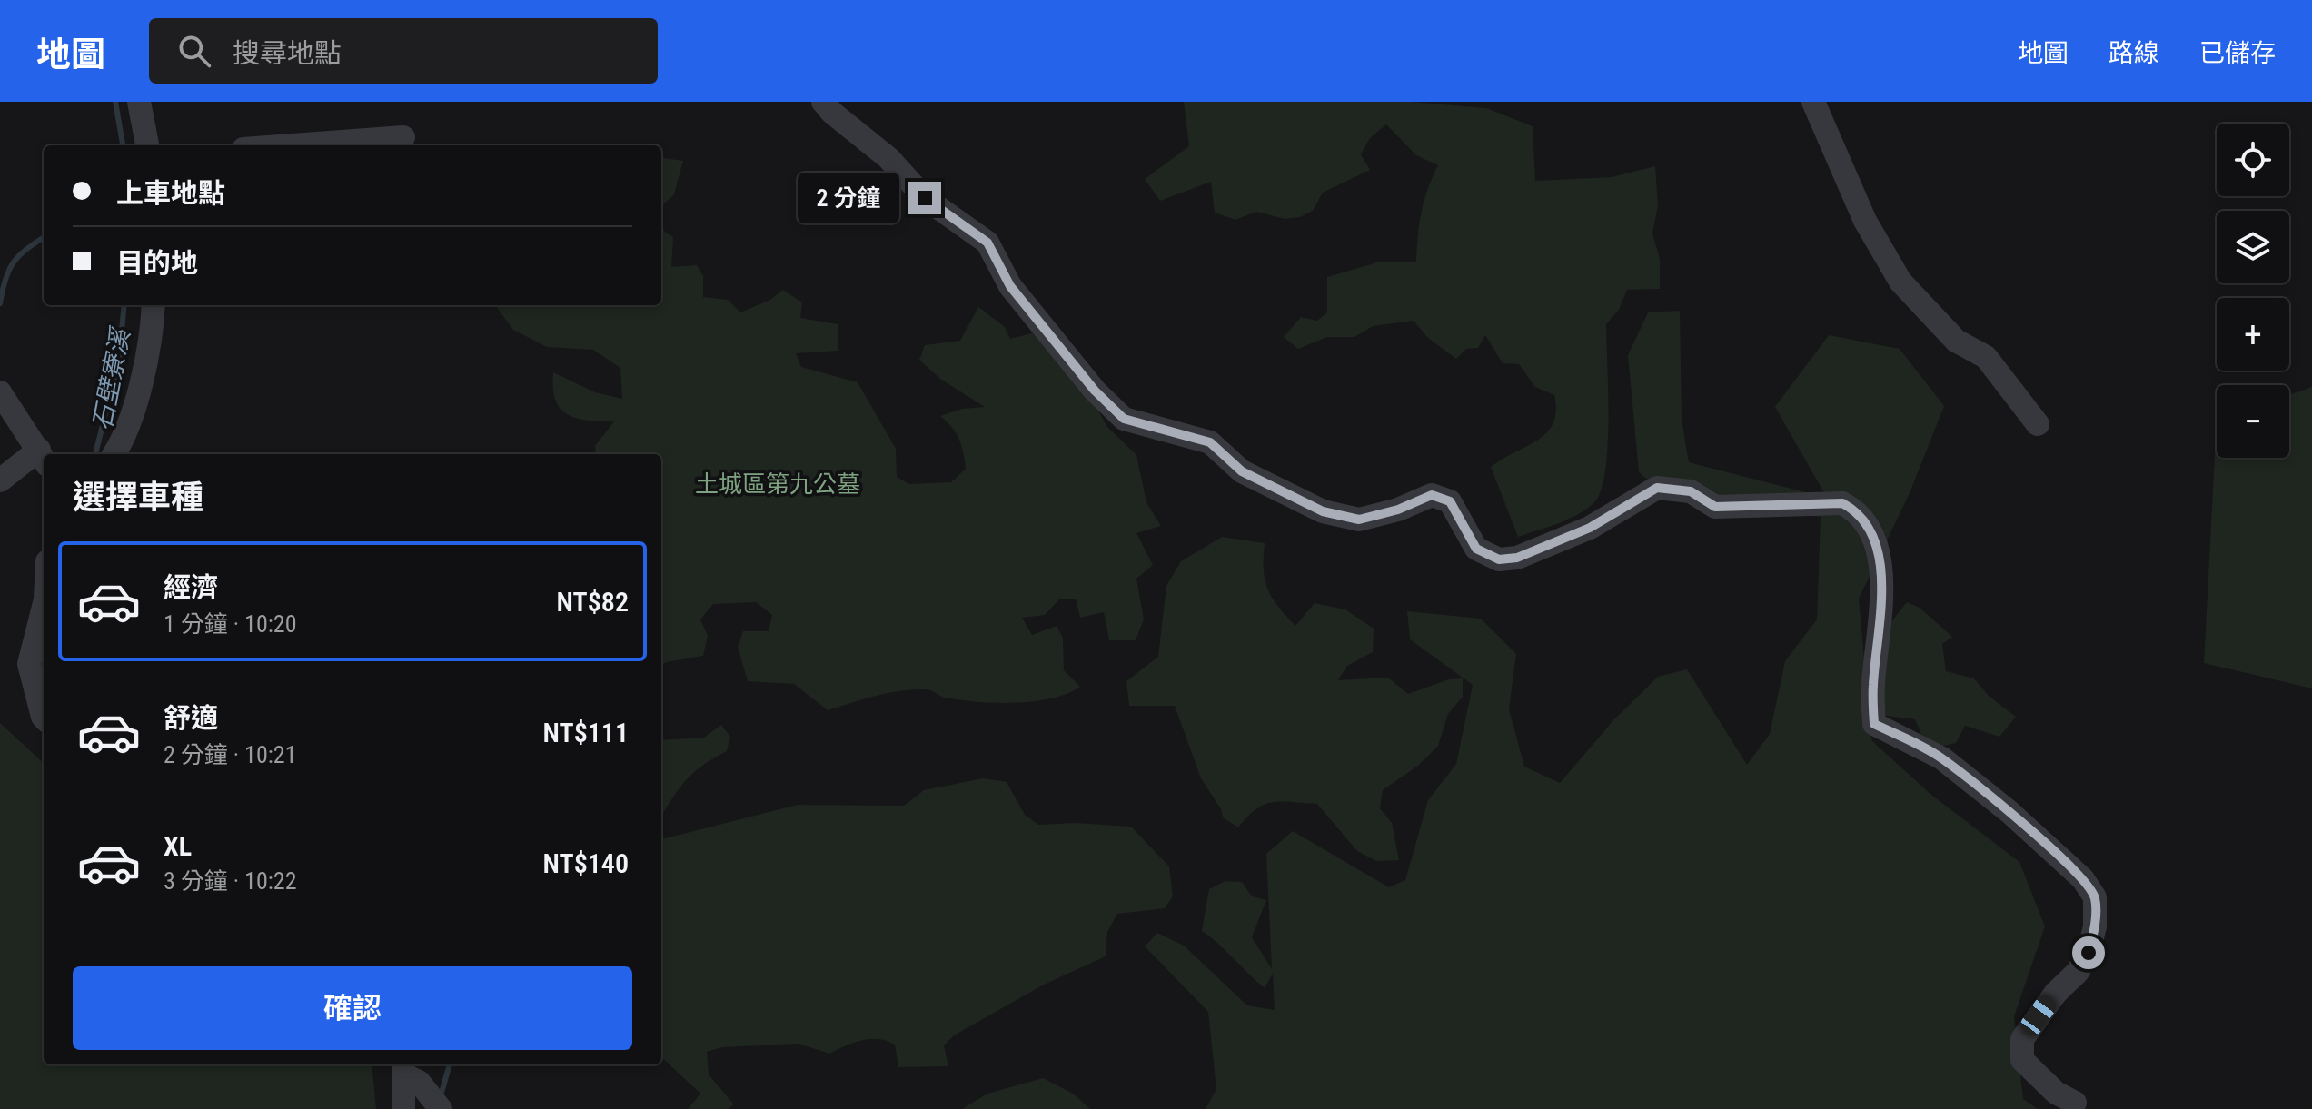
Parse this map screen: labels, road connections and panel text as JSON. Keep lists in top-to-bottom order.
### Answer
{
  "water": ["石壁寮溪"],
  "parks": ["土城區第九公墓"],
  "page": {
    "header": "地圖",
    "search": "搜尋地點",
    "nav": ["地圖", "路線", "已儲存"],
    "map_buttons": ["+", "−"],
    "banner": ["上車地點", "目的地"],
    "bubble": "2 分鐘",
    "heading": "選擇車種",
    "list": [
      {
        "name": "經濟",
        "note": "1 分鐘 · 10:20",
        "value": "NT$82"
      },
      {
        "name": "舒適",
        "note": "2 分鐘 · 10:21",
        "value": "NT$111"
      },
      {
        "name": "XL",
        "note": "3 分鐘 · 10:22",
        "value": "NT$140"
      }
    ],
    "buttons": "確認"
  }
}
